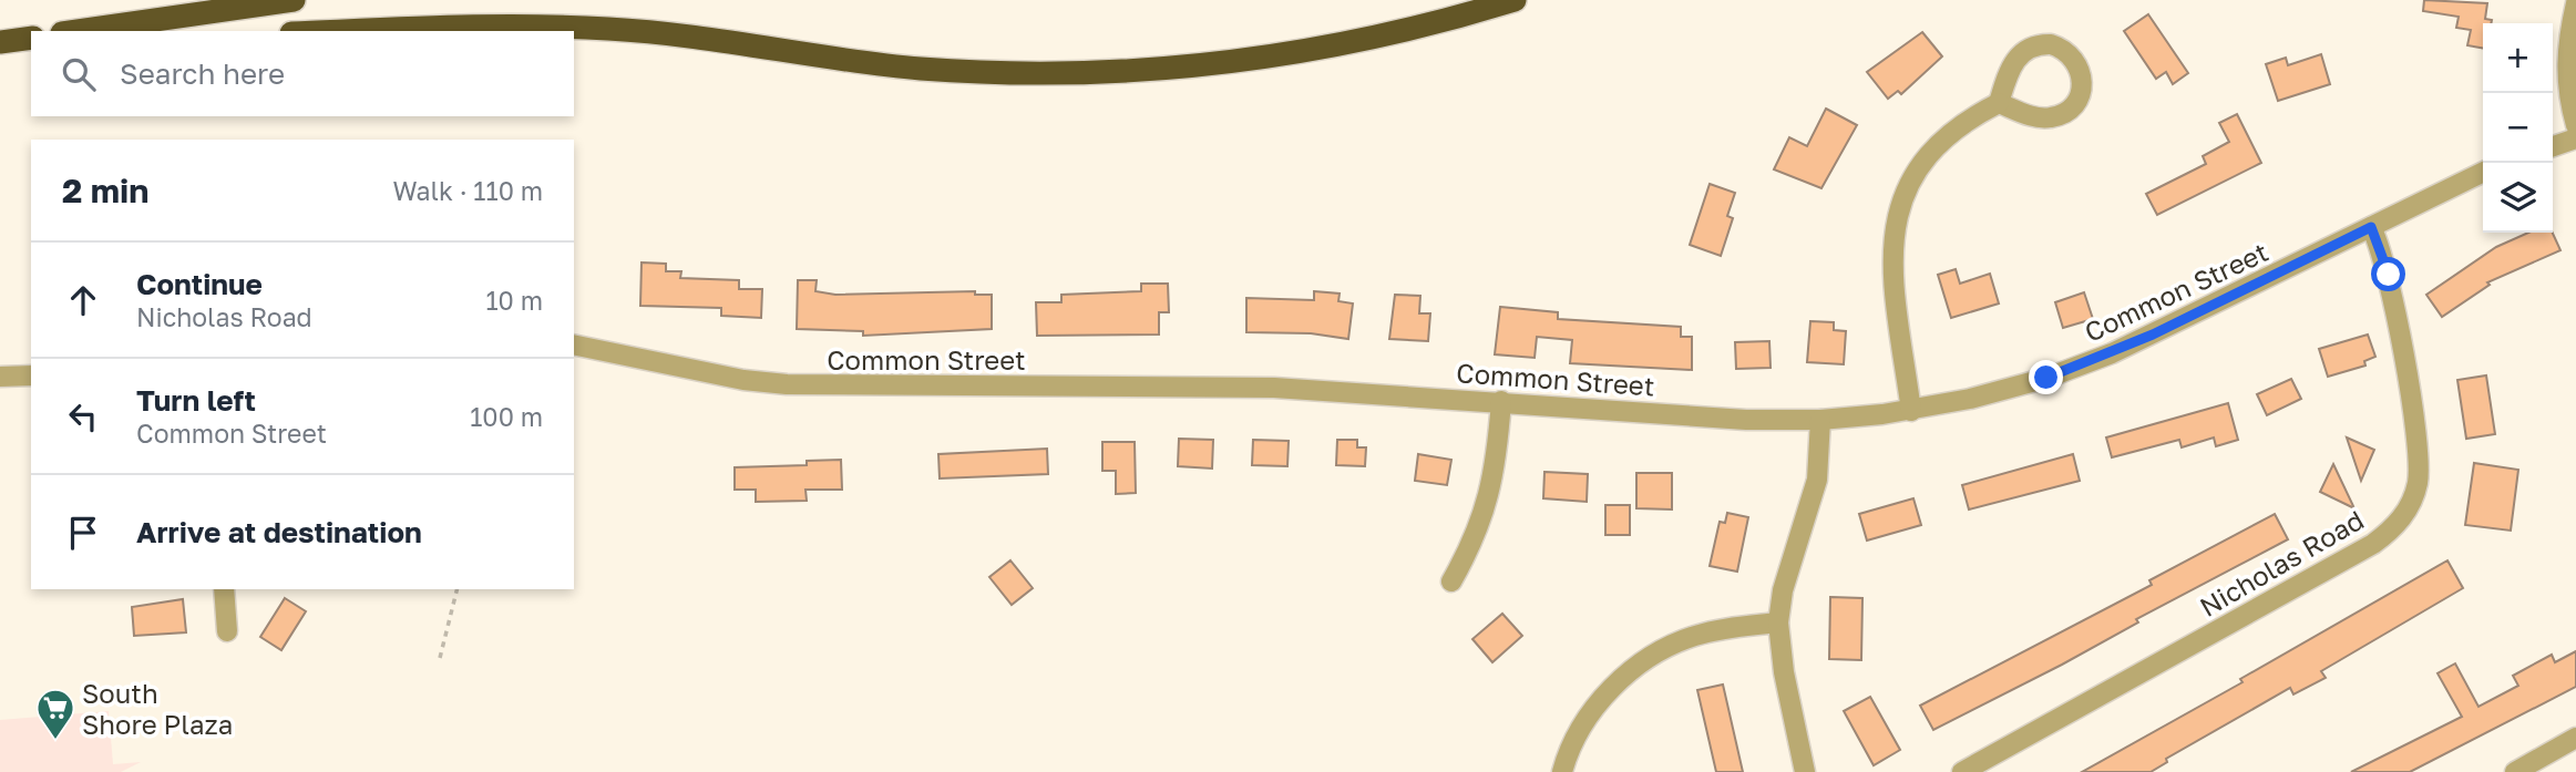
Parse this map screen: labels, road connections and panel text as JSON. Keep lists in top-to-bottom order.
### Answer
{
  "streets": {
    "street": ["Common Street", "Nicholas Road"]
  },
  "crossings": [
    ["Common Street", "Nicholas Road"]
  ],
  "places": {
    "supermarket": ["South Shore Plaza"]
  },
  "page": {
    "map_buttons": ["+", "−"],
    "search": "Search here",
    "heading": ["2 min", "Walk · 110 m"],
    "list": [
      ["Continue", "Nicholas Road", "10 m"],
      ["Turn left", "Common Street", "100 m"],
      "Arrive at destination"
    ]
  }
}
